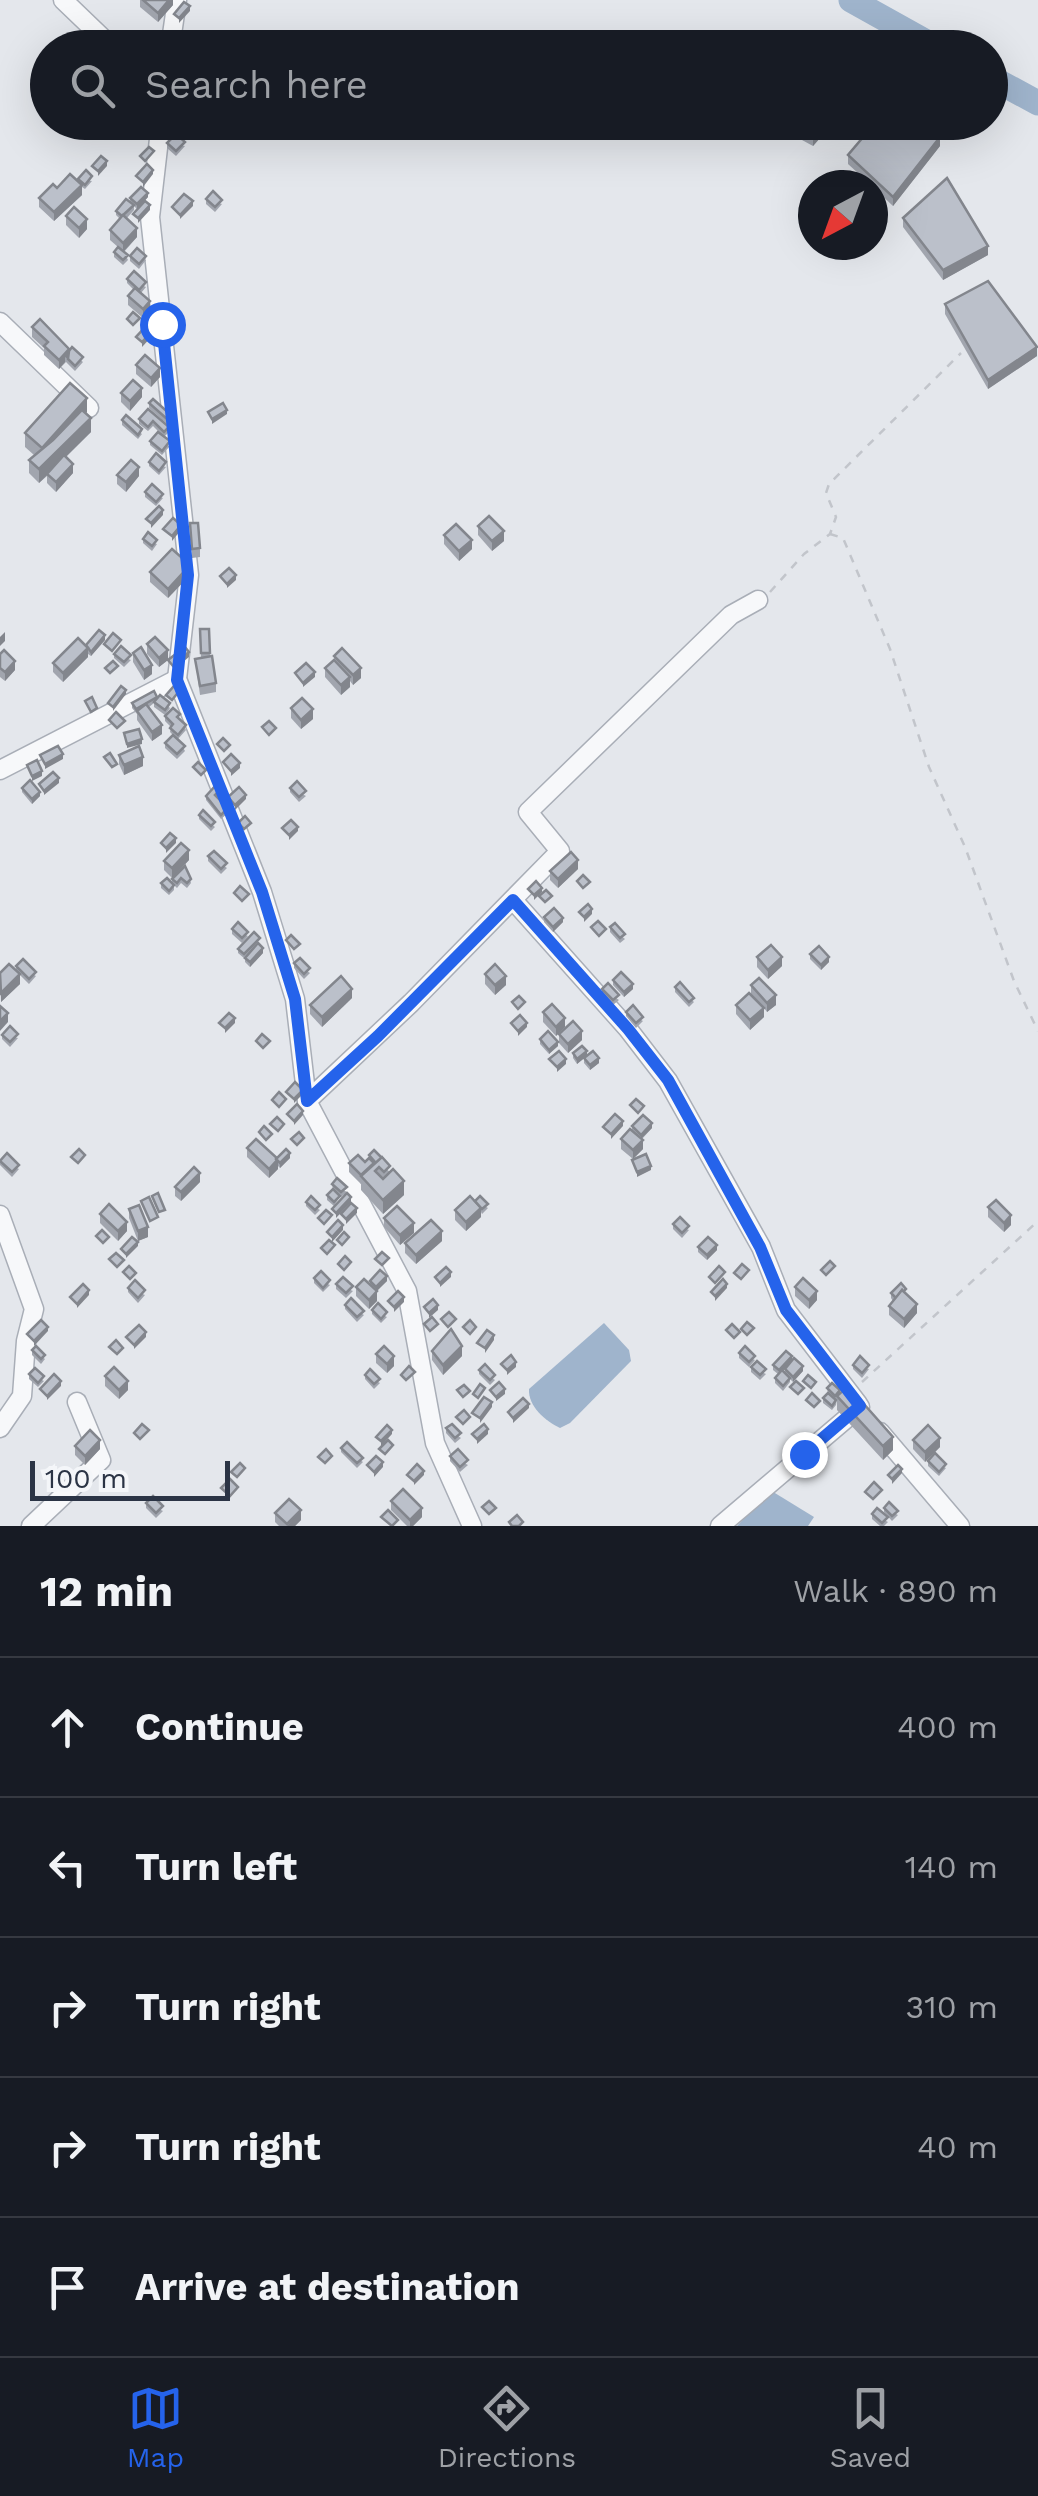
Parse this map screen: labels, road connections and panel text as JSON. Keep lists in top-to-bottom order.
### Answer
{
  "scale_bar": "100 m",
  "north": "bottom left",
  "page": {
    "search": "Search here",
    "scale": "100 m",
    "heading": ["12 min", "Walk · 890 m"],
    "list": [
      ["Continue", "400 m"],
      ["Turn left", "140 m"],
      ["Turn right", "310 m"],
      ["Turn right", "40 m"],
      "Arrive at destination"
    ],
    "nav": ["Map", "Directions", "Saved"]
  }
}
